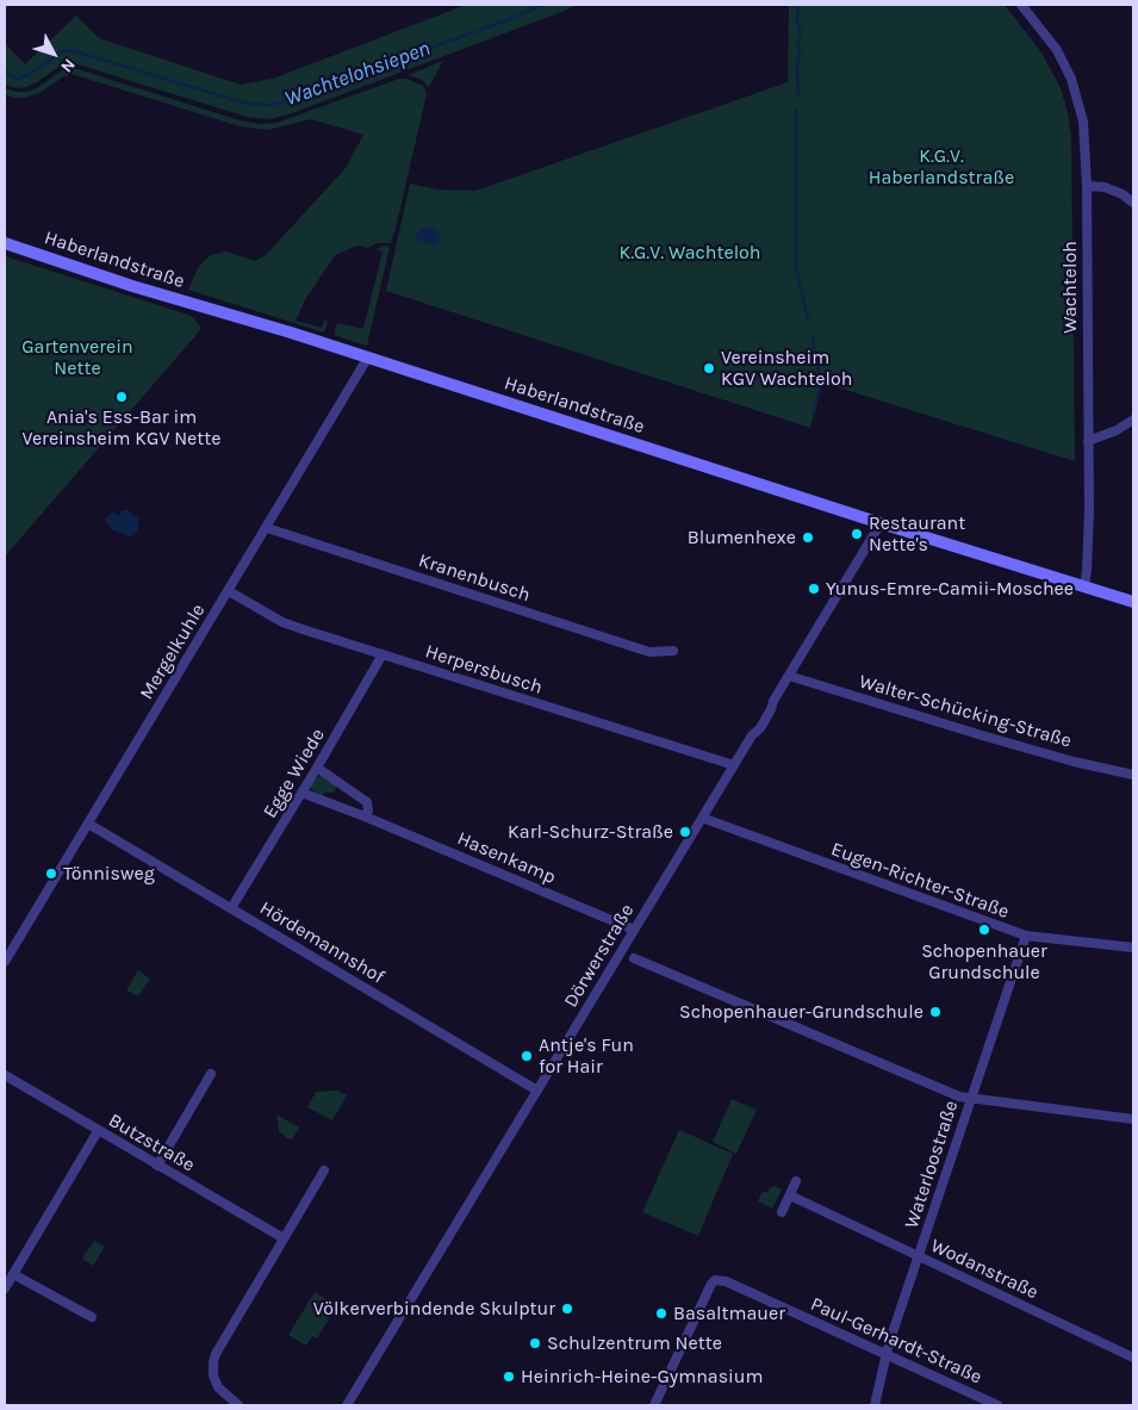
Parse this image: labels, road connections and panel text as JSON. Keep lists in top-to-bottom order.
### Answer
{
  "streets": {
    "street": [
      "Haberlandstraße",
      "Wachteloh",
      "Kranenbusch",
      "Mergelkuhle",
      "Herpersbusch",
      "Walter-Schücking-Straße",
      "Egge Wiede",
      "Hasenkamp",
      "Eugen-Richter-Straße",
      "Hördemannshof",
      "Dörwerstraße",
      "Butzstraße",
      "Waterloostraße",
      "Wodanstraße",
      "Paul-Gerhardt-Straße"
    ]
  },
  "crossings": [
    ["Haberlandstraße", "Wachteloh"],
    ["Haberlandstraße", "Mergelkuhle"],
    ["Haberlandstraße", "Dörwerstraße"],
    ["Kranenbusch", "Mergelkuhle"],
    ["Mergelkuhle", "Herpersbusch"],
    ["Mergelkuhle", "Hördemannshof"],
    ["Herpersbusch", "Egge Wiede"],
    ["Herpersbusch", "Dörwerstraße"],
    ["Walter-Schücking-Straße", "Dörwerstraße"],
    ["Egge Wiede", "Hasenkamp"],
    ["Egge Wiede", "Hördemannshof"],
    ["Hasenkamp", "Dörwerstraße"],
    ["Eugen-Richter-Straße", "Dörwerstraße"],
    ["Eugen-Richter-Straße", "Waterloostraße"],
    ["Hördemannshof", "Dörwerstraße"],
    ["Waterloostraße", "Wodanstraße"],
    ["Waterloostraße", "Paul-Gerhardt-Straße"]
  ],
  "water": ["Wachtelohsiepen"],
  "parks": ["K.G.V. Haberlandstraße", "K.G.V. Wachteloh", "Gartenverein Nette"],
  "places": [
    "Vereinsheim KGV Wachteloh",
    "Ania's Ess-Bar im Vereinsheim KGV Nette",
    "Restaurant Nette's",
    "Blumenhexe",
    "Yunus-Emre-Camii-Moschee",
    "Karl-Schurz-Straße",
    "Tönnisweg",
    "Schopenhauer Grundschule",
    "Schopenhauer-Grundschule",
    "Antje's Fun for Hair",
    "Völkerverbindende Skulptur",
    "Basaltmauer",
    "Schulzentrum Nette",
    "Heinrich-Heine-Gymnasium"
  ],
  "north": "bottom right"
}
